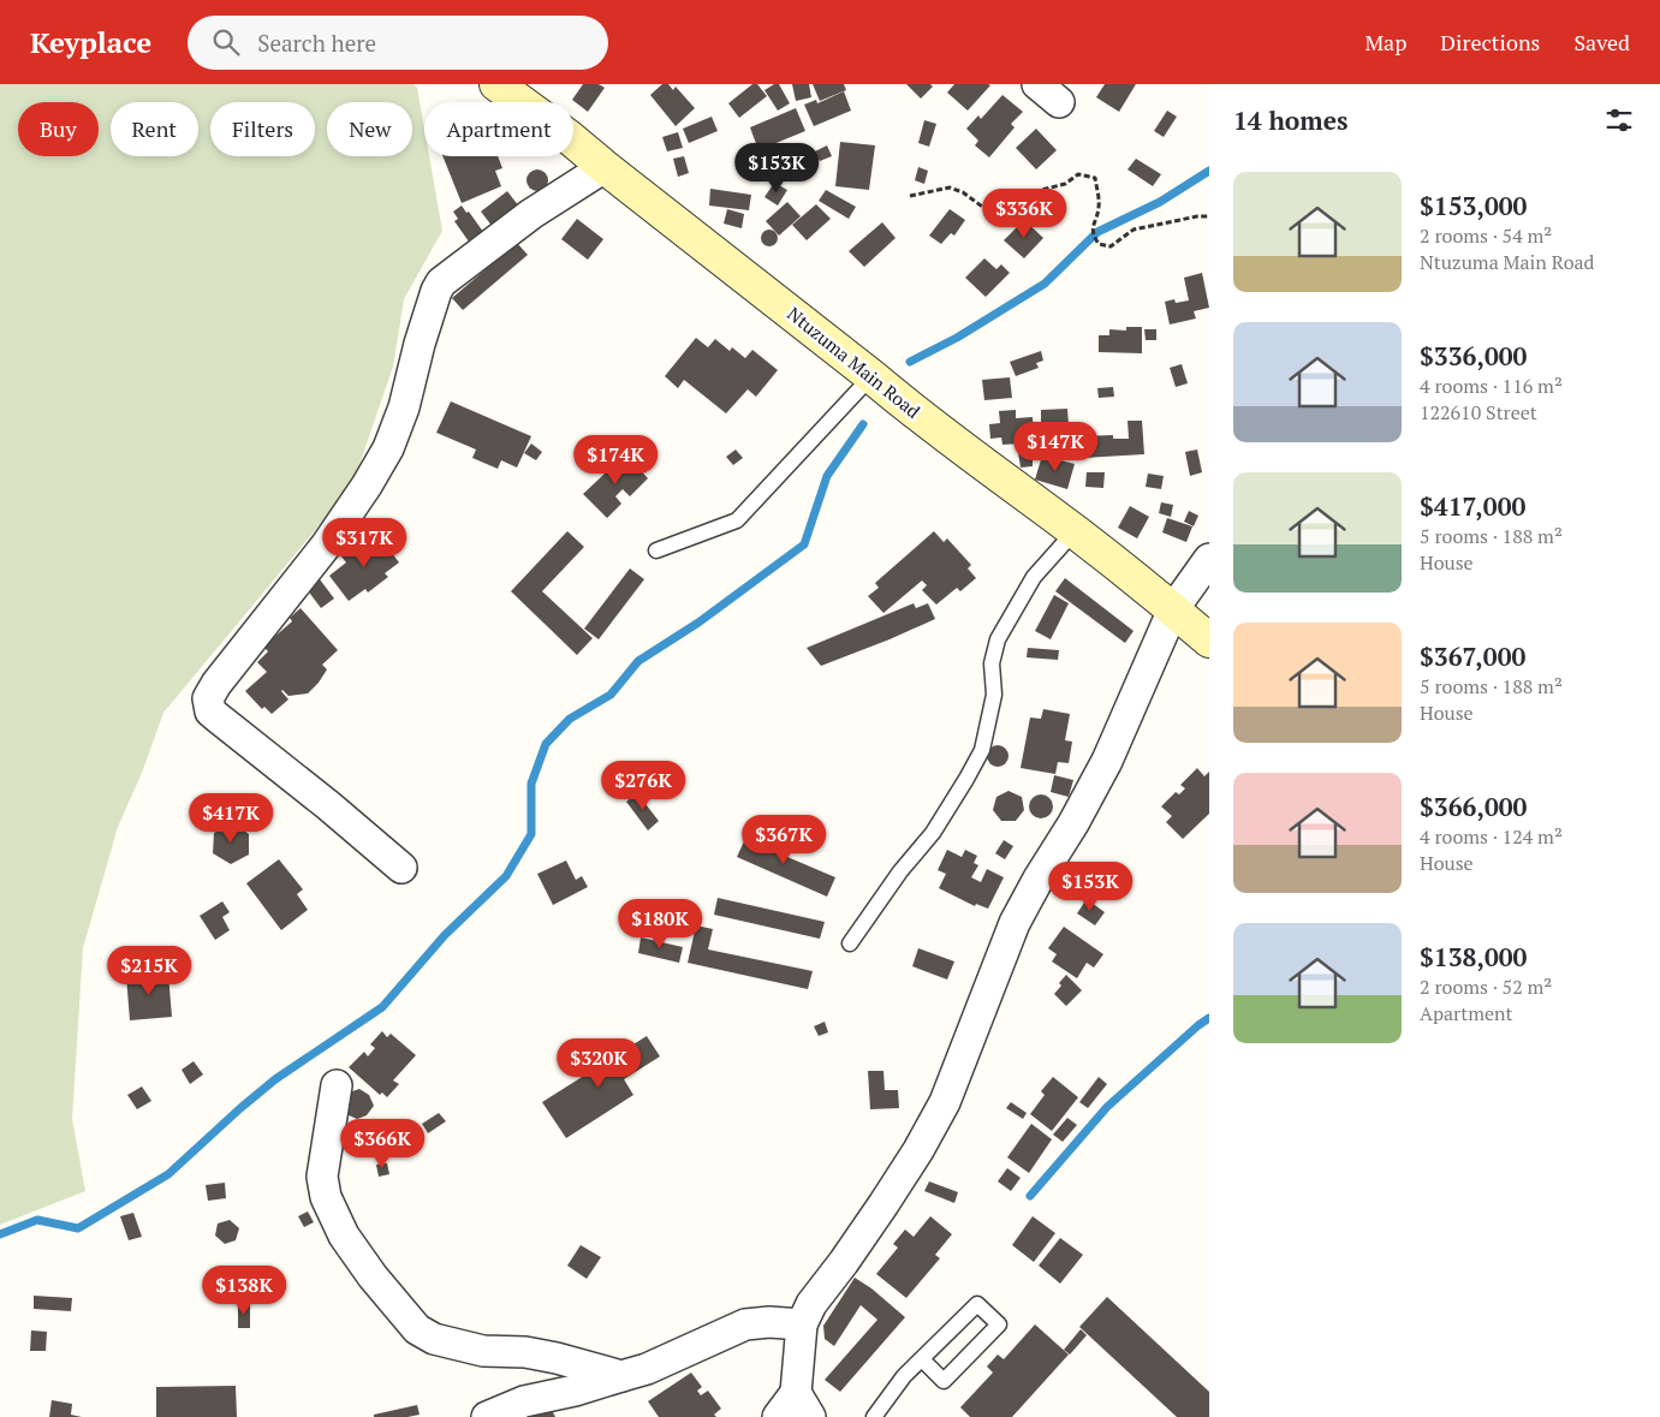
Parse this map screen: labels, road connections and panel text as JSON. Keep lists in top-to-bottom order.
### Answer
{
  "streets": {
    "main road": ["Ntuzuma Main Road"]
  },
  "page": {
    "header": "Keyplace",
    "search": "Search here",
    "nav": ["Map", "Directions", "Saved"],
    "heading": "14 homes",
    "chip": [
      "Buy",
      "Rent",
      "Filters",
      "New",
      "Apartment"
    ],
    "price": [
      "$153K",
      "$336K",
      "$147K",
      "$174K",
      "$317K",
      "$276K",
      "$417K",
      "$367K",
      "$153K",
      "$180K",
      "$215K",
      "$320K",
      "$366K",
      "$138K"
    ],
    "list": [
      {
        "name": "$153,000",
        "note": "2 rooms · 54 m² · Ntuzuma Main Road"
      },
      {
        "name": "$336,000",
        "note": "4 rooms · 116 m² · 122610 Street"
      },
      {
        "name": "$417,000",
        "note": "5 rooms · 188 m² · House"
      },
      {
        "name": "$367,000",
        "note": "5 rooms · 188 m² · House"
      },
      {
        "name": "$366,000",
        "note": "4 rooms · 124 m² · House"
      },
      {
        "name": "$138,000",
        "note": "2 rooms · 52 m² · Apartment"
      }
    ]
  }
}
